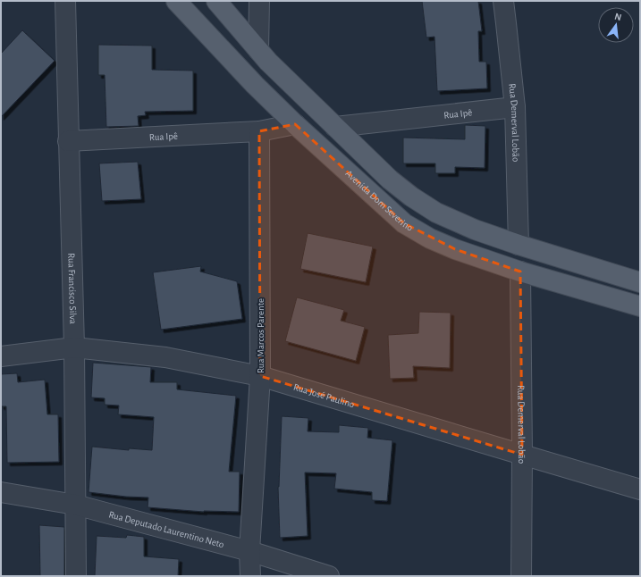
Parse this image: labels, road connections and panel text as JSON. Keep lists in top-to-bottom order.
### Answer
{
  "streets": {
    "main road": ["Avenida Dom Severino"],
    "street": [
      "Rua Ipê",
      "Rua Demerval Lobão",
      "Rua Francisco Silva",
      "Rua Marcos Parente",
      "Rua José Paulino",
      "Rua Deputado Laurentino Neto"
    ]
  },
  "crossings": [
    ["Rua Ipê", "Rua Demerval Lobão"],
    ["Rua Ipê", "Rua Francisco Silva"],
    ["Rua Ipê", "Rua Marcos Parente"],
    ["Rua Demerval Lobão", "Avenida Dom Severino"],
    ["Rua Demerval Lobão", "Rua José Paulino"],
    ["Rua Francisco Silva", "Rua José Paulino"],
    ["Rua Francisco Silva", "Rua Deputado Laurentino Neto"],
    ["Rua Marcos Parente", "Rua José Paulino"],
    ["Rua Marcos Parente", "Rua Deputado Laurentino Neto"]
  ],
  "north": "top"
}
